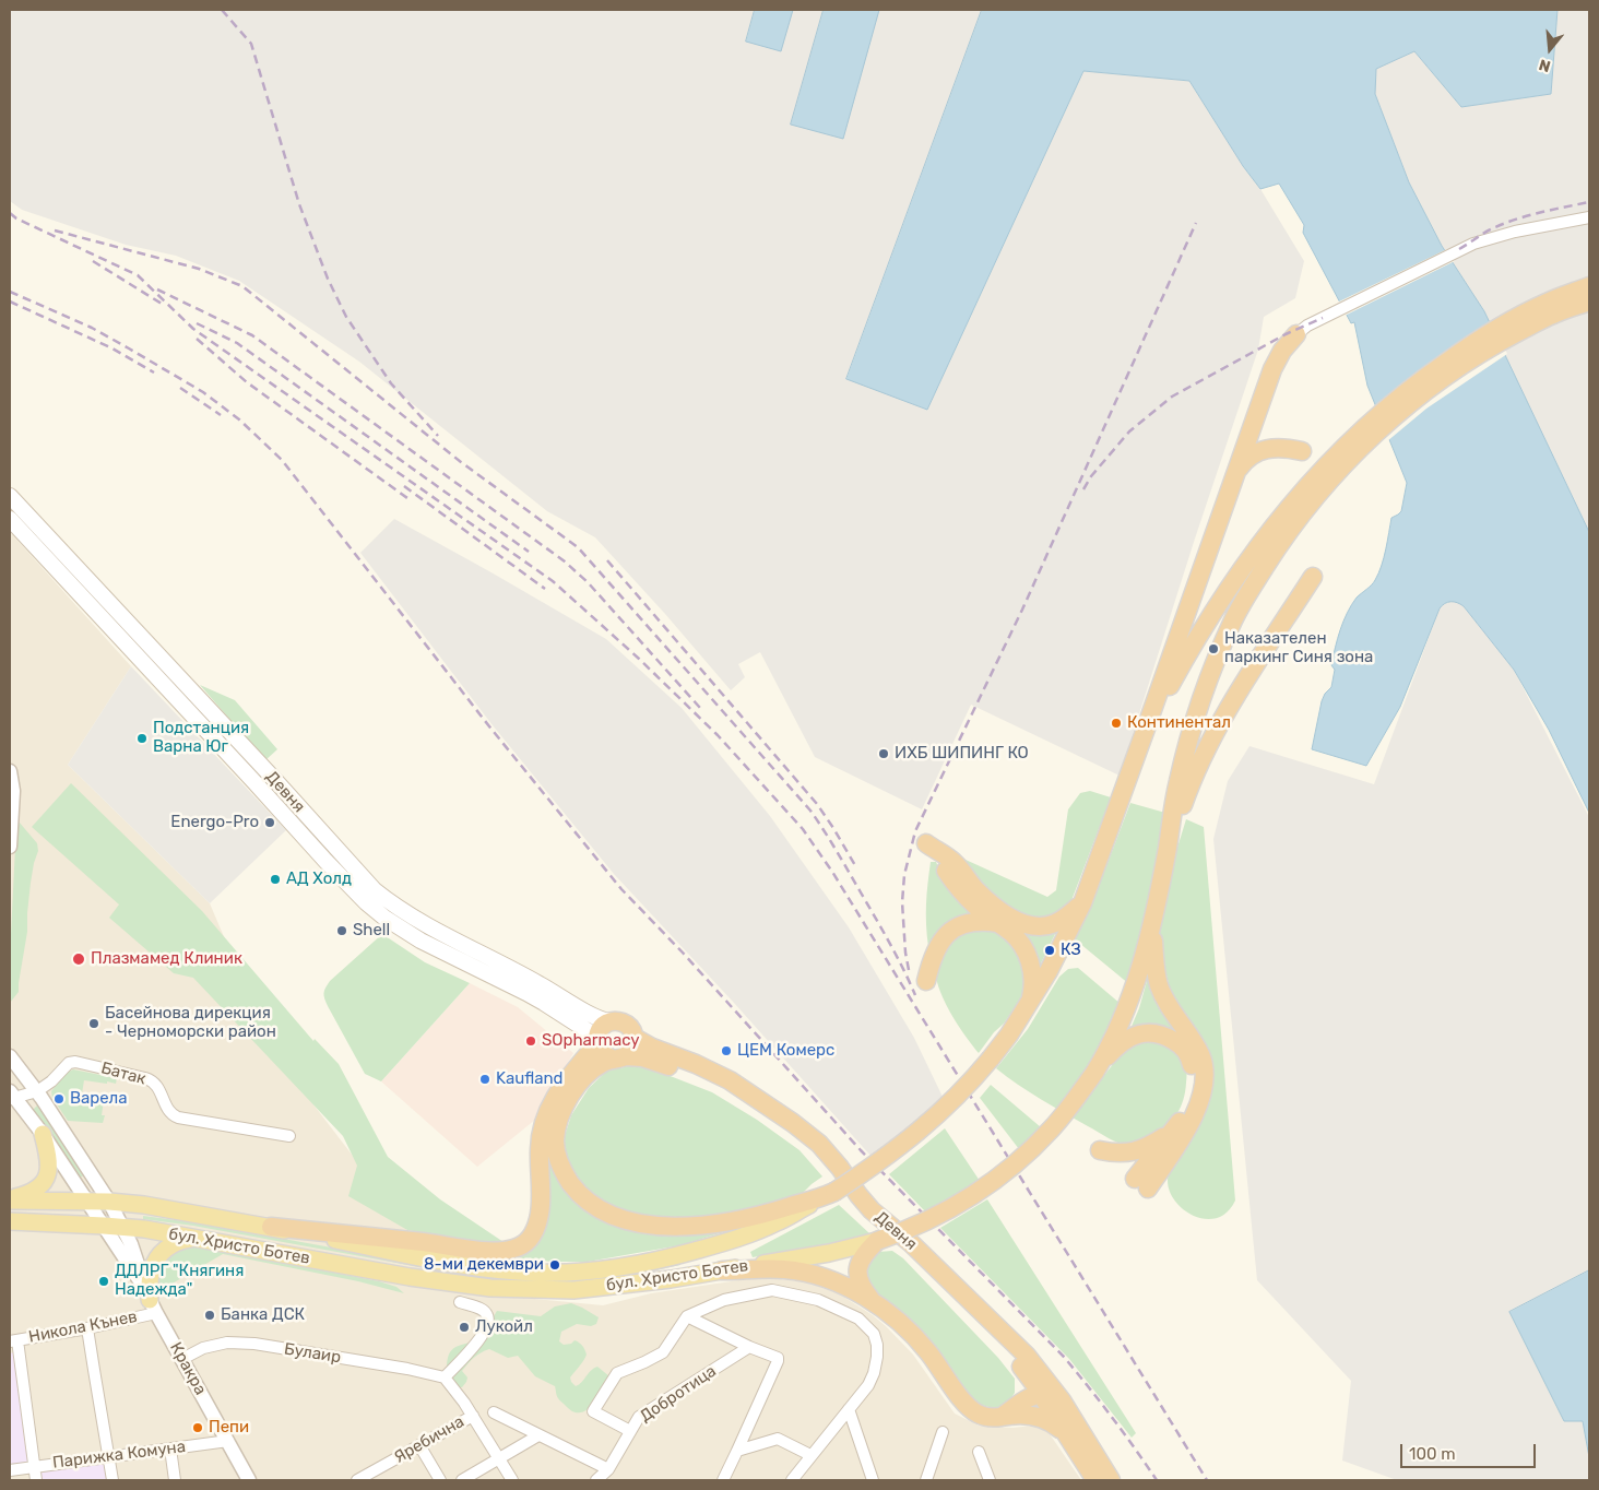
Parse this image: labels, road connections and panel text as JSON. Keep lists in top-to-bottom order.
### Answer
{
  "streets": {
    "highway": ["Девня", "бул. Христо Ботев"],
    "street": [
      "Батак",
      "Никола Кънев",
      "Булаир",
      "Кракра",
      "Добротица",
      "Яребична",
      "Парижка Комуна"
    ]
  },
  "crossings": [
    ["Батак", "Кракра"],
    ["бул. Христо Ботев", "Кракра"],
    ["Никола Кънев", "Кракра"],
    ["Булаир", "Кракра"],
    ["Кракра", "Парижка Комуна"]
  ],
  "places": [
    "Наказателен паркинг Синя зона",
    "Континентал",
    "Подстанция Варна Юг",
    "ИХБ ШИПИНГ КО",
    "Energo-Pro",
    "АД Холд",
    "Shell",
    "КЗ",
    "Плазмамед Клиник",
    "Басейнова дирекция - Черноморски район",
    "SOpharmacy",
    "ЦЕМ Комерс",
    "Kaufland",
    "Варела",
    "8-ми декември",
    "ДДЛРГ \"Княгиня Надежда\"",
    "Банка ДСК",
    "Лукойл",
    "Пепи"
  ],
  "scale_bar": "100 m",
  "north": "bottom"
}
